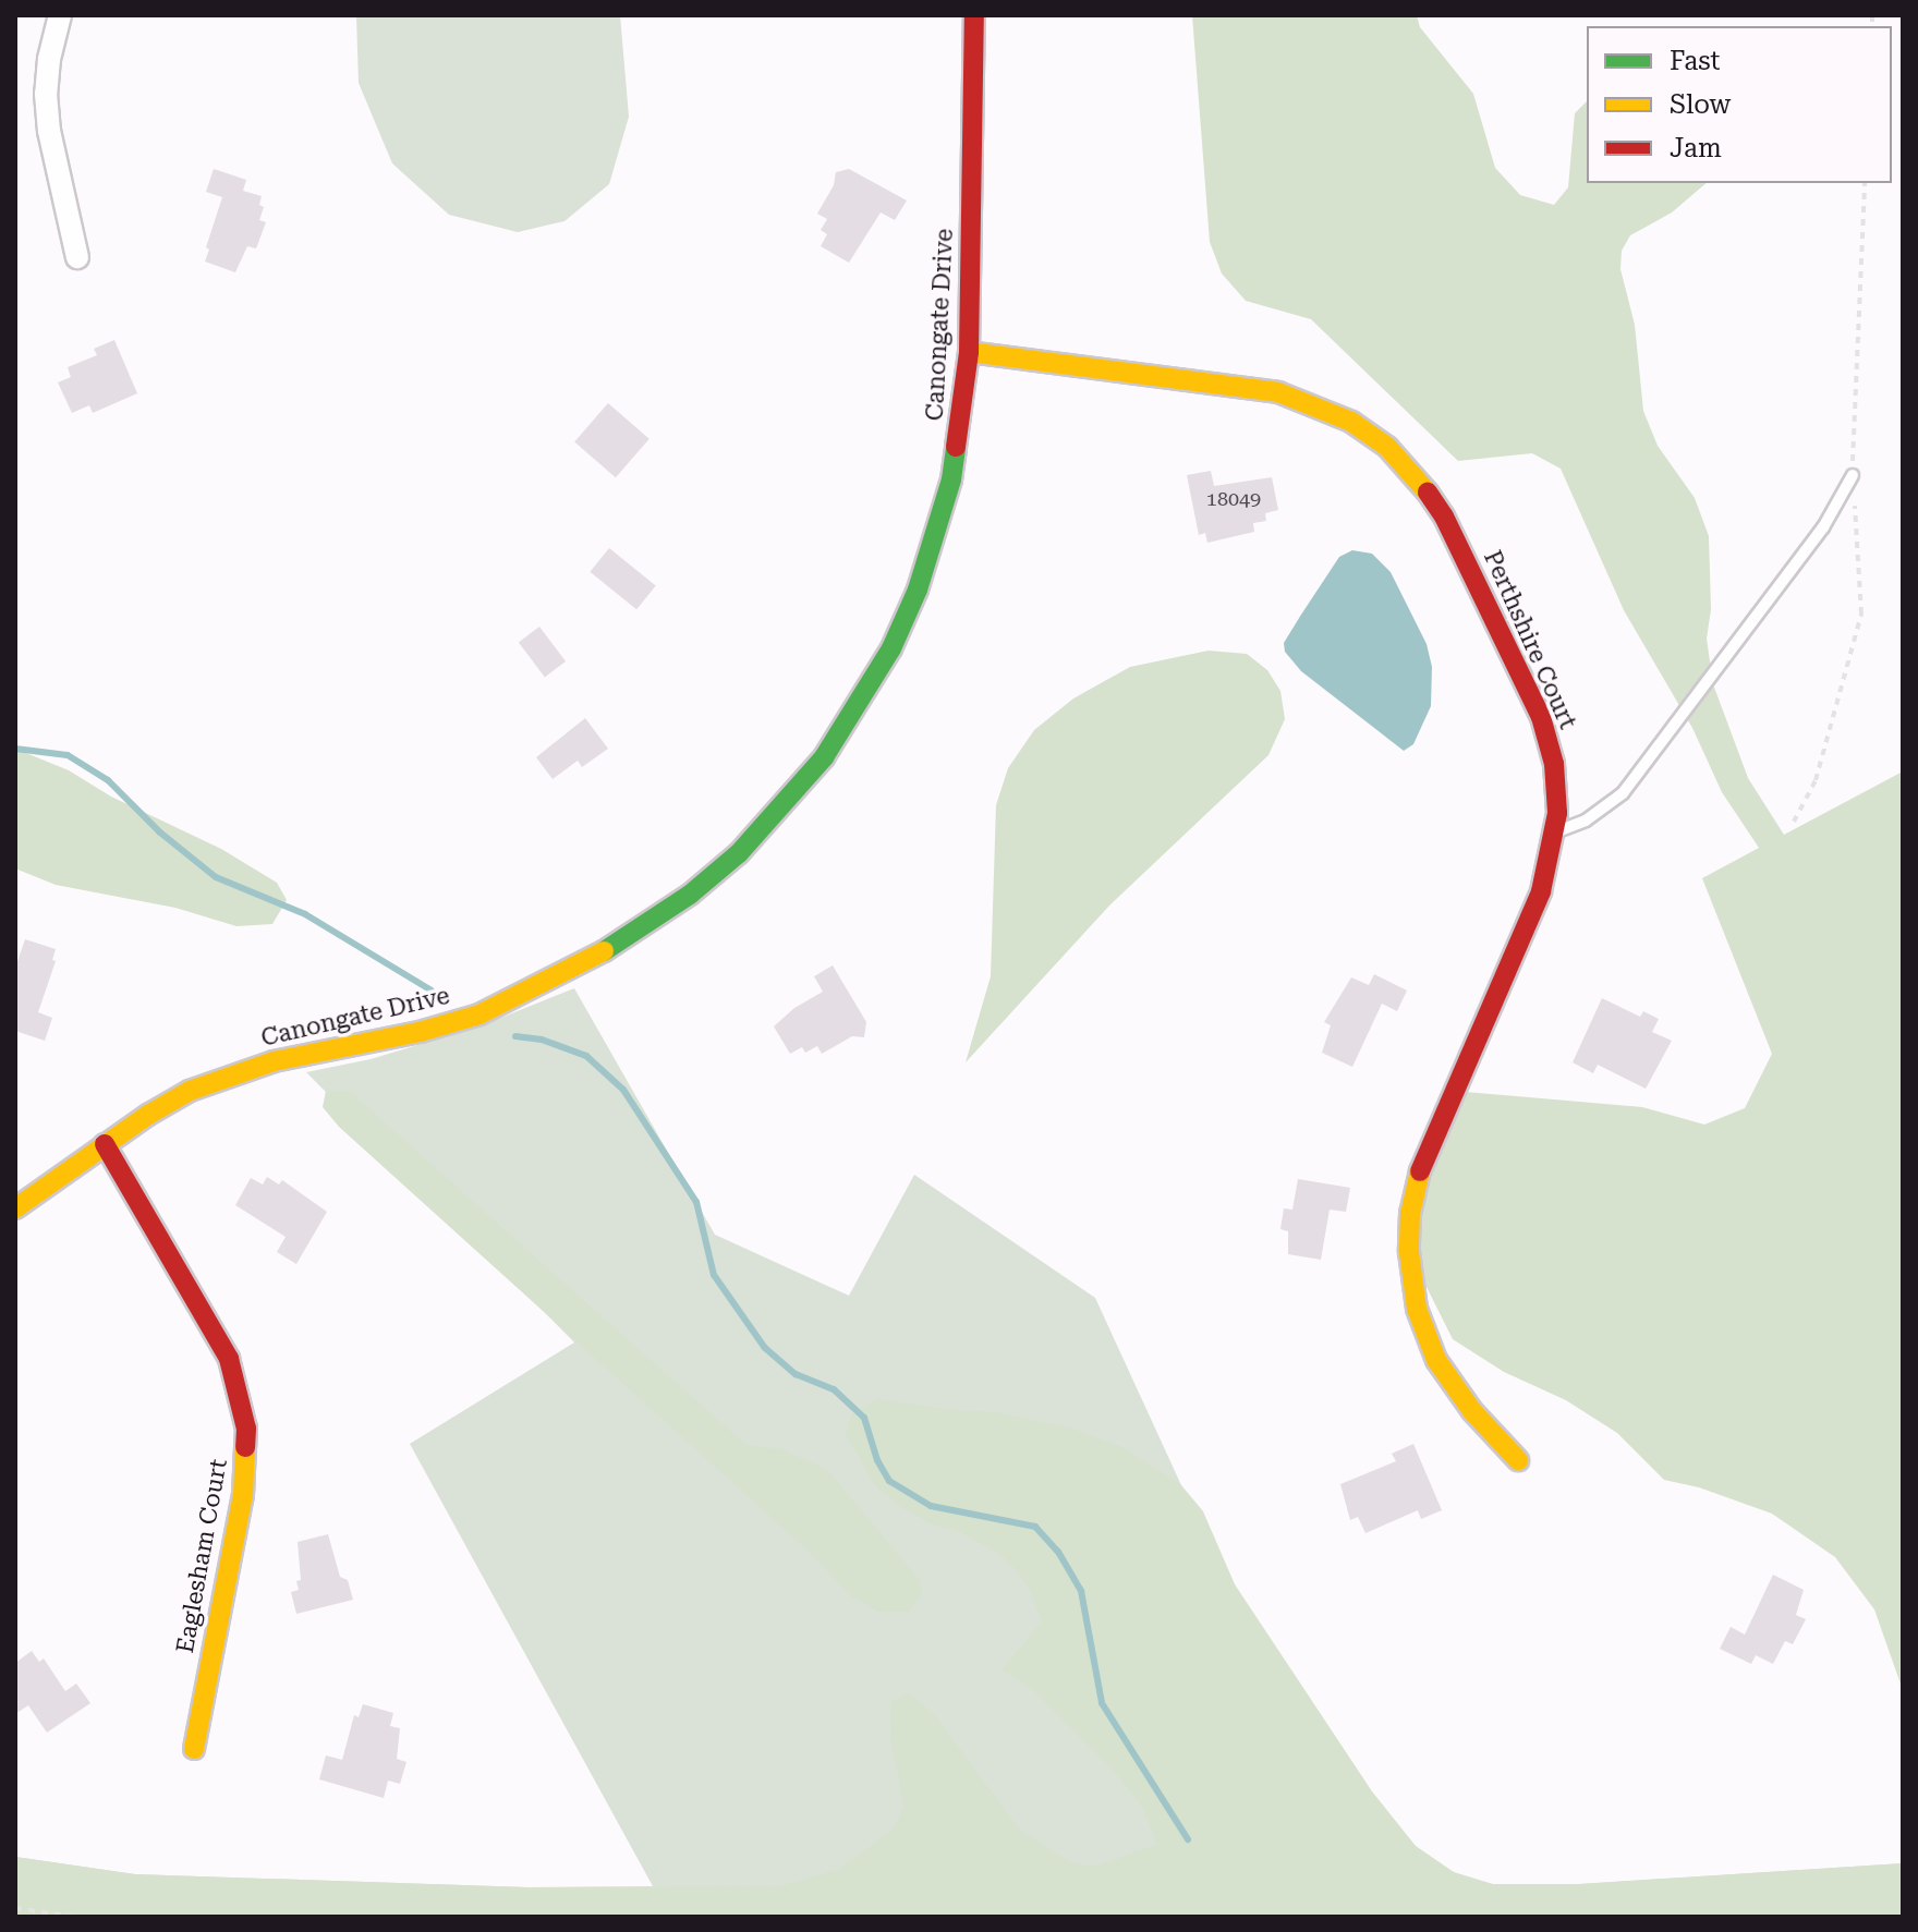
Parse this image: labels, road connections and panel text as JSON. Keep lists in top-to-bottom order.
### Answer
{
  "streets": {
    "street": ["Canongate Drive", "Perthshire Court", "Eaglesham Court"]
  },
  "crossings": [
    ["Canongate Drive", "Perthshire Court"],
    ["Canongate Drive", "Eaglesham Court"]
  ],
  "house_numbers": ["18049"],
  "legend": ["Fast", "Slow", "Jam"]
}
